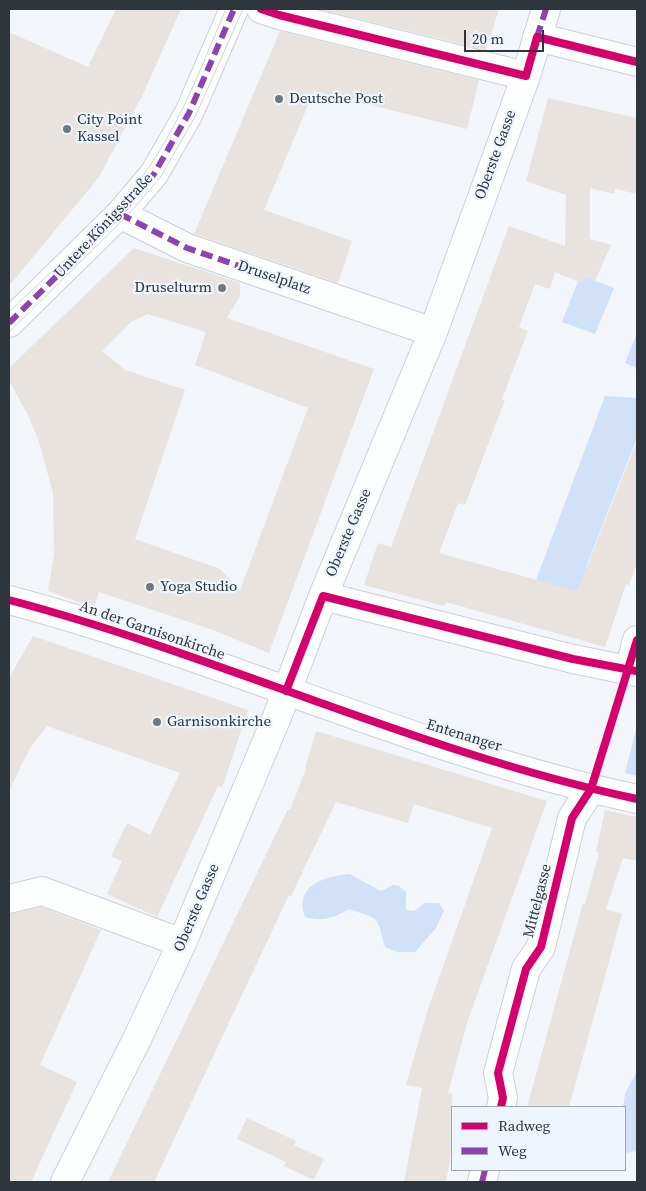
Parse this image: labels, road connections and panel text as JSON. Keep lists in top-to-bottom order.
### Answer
{
  "streets": {
    "street": [
      "Oberste Gasse",
      "Untere Königsstraße",
      "Druselplatz",
      "An der Garnisonkirche",
      "Entenanger",
      "Mittelgasse"
    ]
  },
  "crossings": [
    ["Oberste Gasse", "Druselplatz"],
    ["Oberste Gasse", "An der Garnisonkirche"],
    ["Oberste Gasse", "Entenanger"],
    ["Untere Königsstraße", "Druselplatz"],
    ["An der Garnisonkirche", "Entenanger"],
    ["Entenanger", "Mittelgasse"]
  ],
  "places": [
    "Deutsche Post",
    "City Point Kassel",
    "Druselturm",
    "Yoga Studio",
    "Garnisonkirche"
  ],
  "legend": ["Radweg", "Weg"],
  "scale_bar": "20 m"
}
